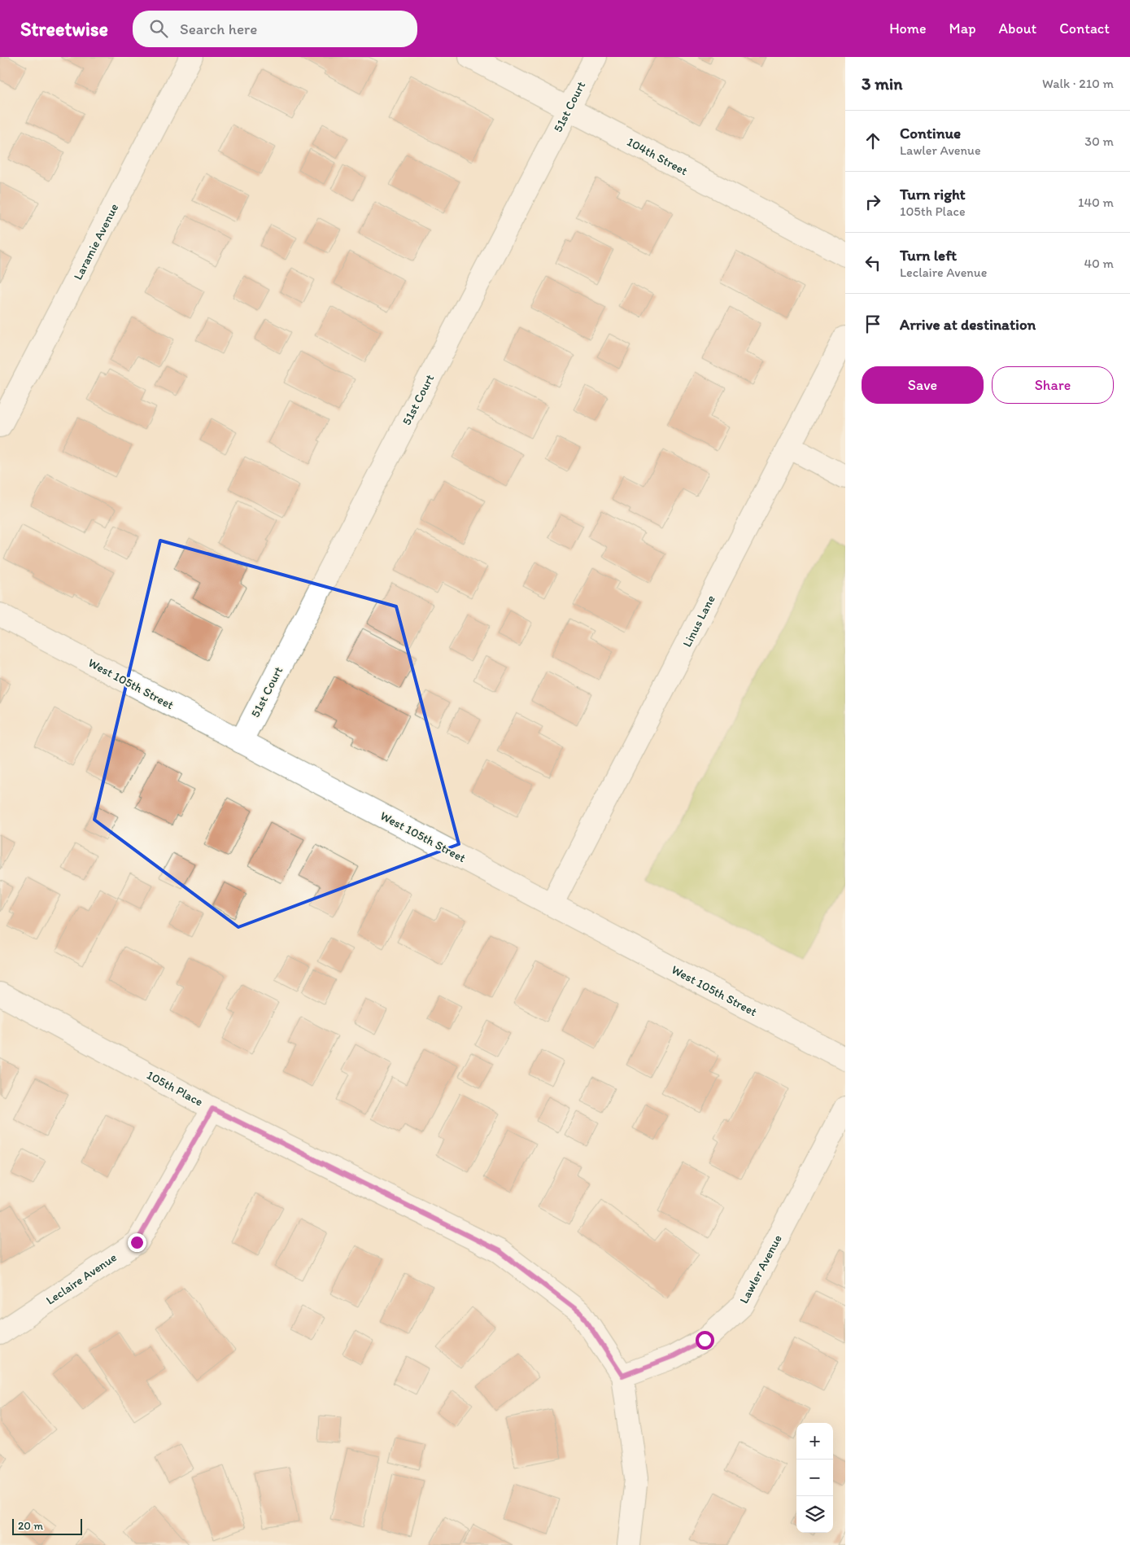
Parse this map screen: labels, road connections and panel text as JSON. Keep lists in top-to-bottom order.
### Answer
{
  "streets": {
    "street": [
      "51st Court",
      "104th Street",
      "Laramie Avenue",
      "Linus Lane",
      "West 105th Street",
      "105th Place",
      "Lawler Avenue",
      "Leclaire Avenue"
    ]
  },
  "crossings": [
    ["51st Court", "104th Street"],
    ["51st Court", "West 105th Street"],
    ["Linus Lane", "West 105th Street"],
    ["105th Place", "Lawler Avenue"],
    ["105th Place", "Leclaire Avenue"]
  ],
  "scale_bar": "20 m",
  "page": {
    "header": "Streetwise",
    "search": "Search here",
    "nav": [
      "Home",
      "Map",
      "About",
      "Contact"
    ],
    "heading": ["3 min", "Walk · 210 m"],
    "list": [
      ["Continue", "Lawler Avenue", "30 m"],
      ["Turn right", "105th Place", "140 m"],
      ["Turn left", "Leclaire Avenue", "40 m"],
      "Arrive at destination"
    ],
    "buttons": ["Save", "Share"],
    "map_buttons": ["+", "−"],
    "scale": "20 m"
  }
}
